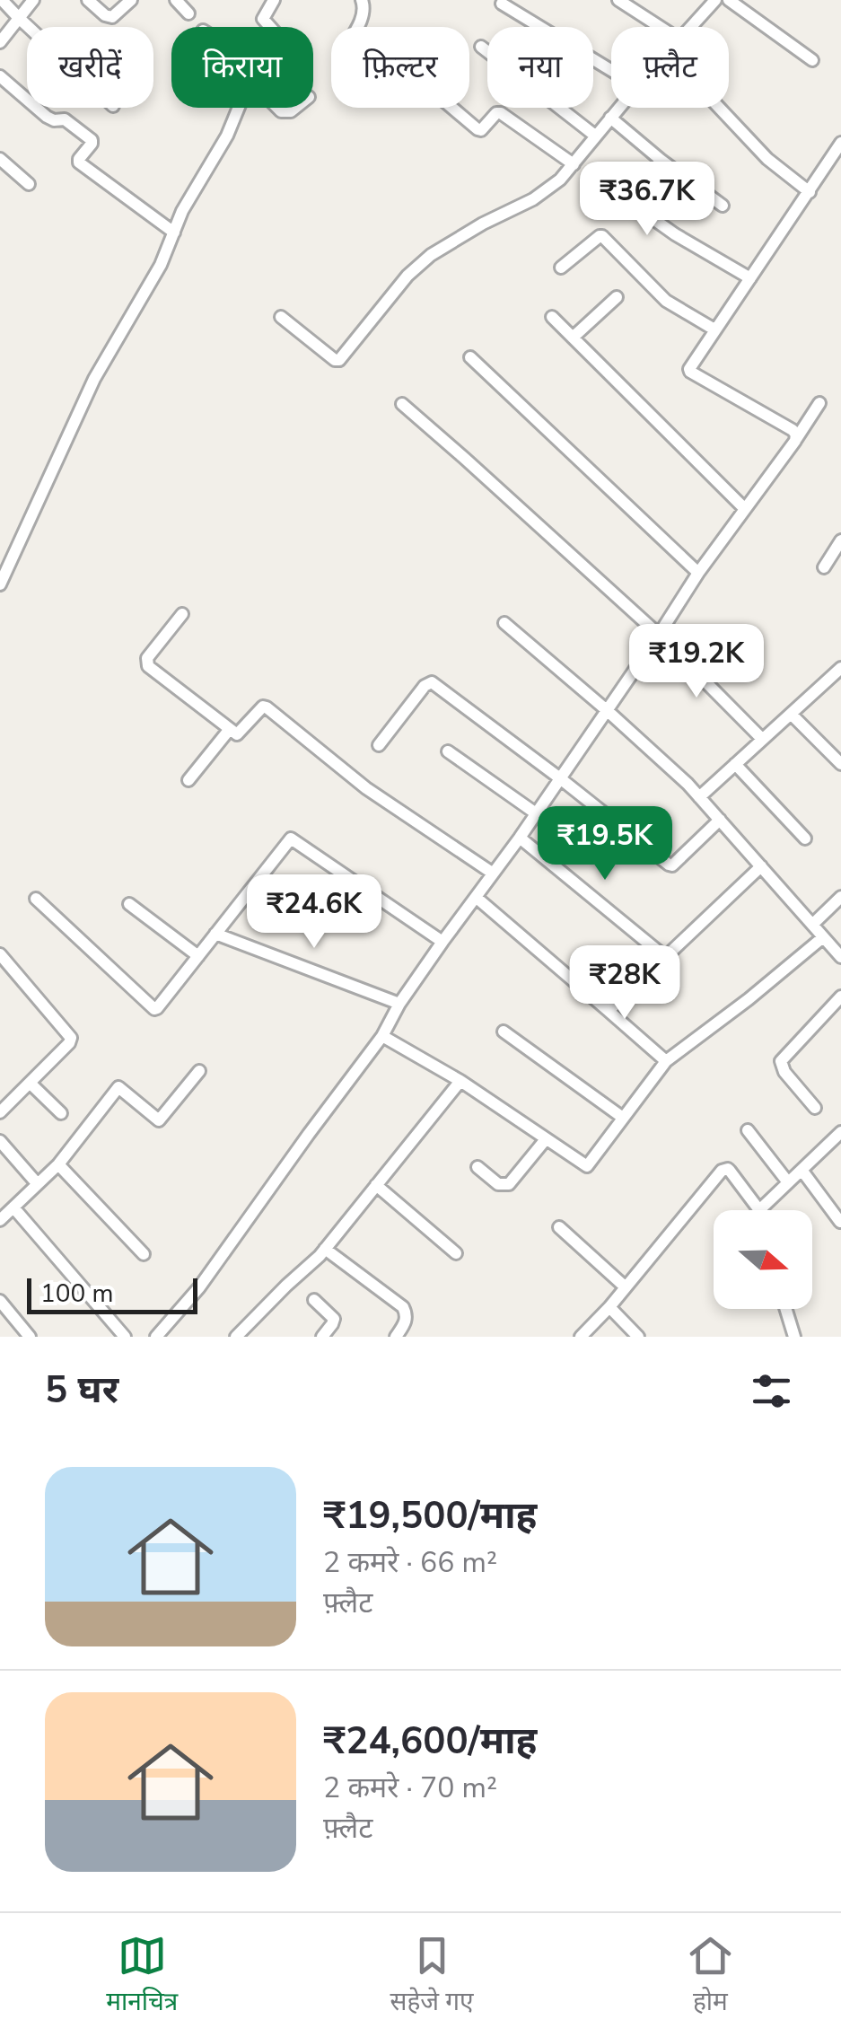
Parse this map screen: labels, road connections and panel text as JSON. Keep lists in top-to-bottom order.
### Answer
{
  "scale_bar": "100 m",
  "north": "right",
  "page": {
    "chip": [
      "खरीदें",
      "किराया",
      "फ़िल्टर",
      "नया",
      "फ़्लैट"
    ],
    "price": [
      "₹36.7K",
      "₹19.2K",
      "₹19.5K",
      "₹24.6K",
      "₹28K"
    ],
    "scale": "100 m",
    "heading": "5 घर",
    "list": [
      {
        "name": "₹19,500/माह",
        "note": "2 कमरे · 66 m² · फ़्लैट"
      },
      {
        "name": "₹24,600/माह",
        "note": "2 कमरे · 70 m² · फ़्लैट"
      }
    ],
    "tabs": ["मानचित्र", "सहेजे गए", "होम"]
  }
}
